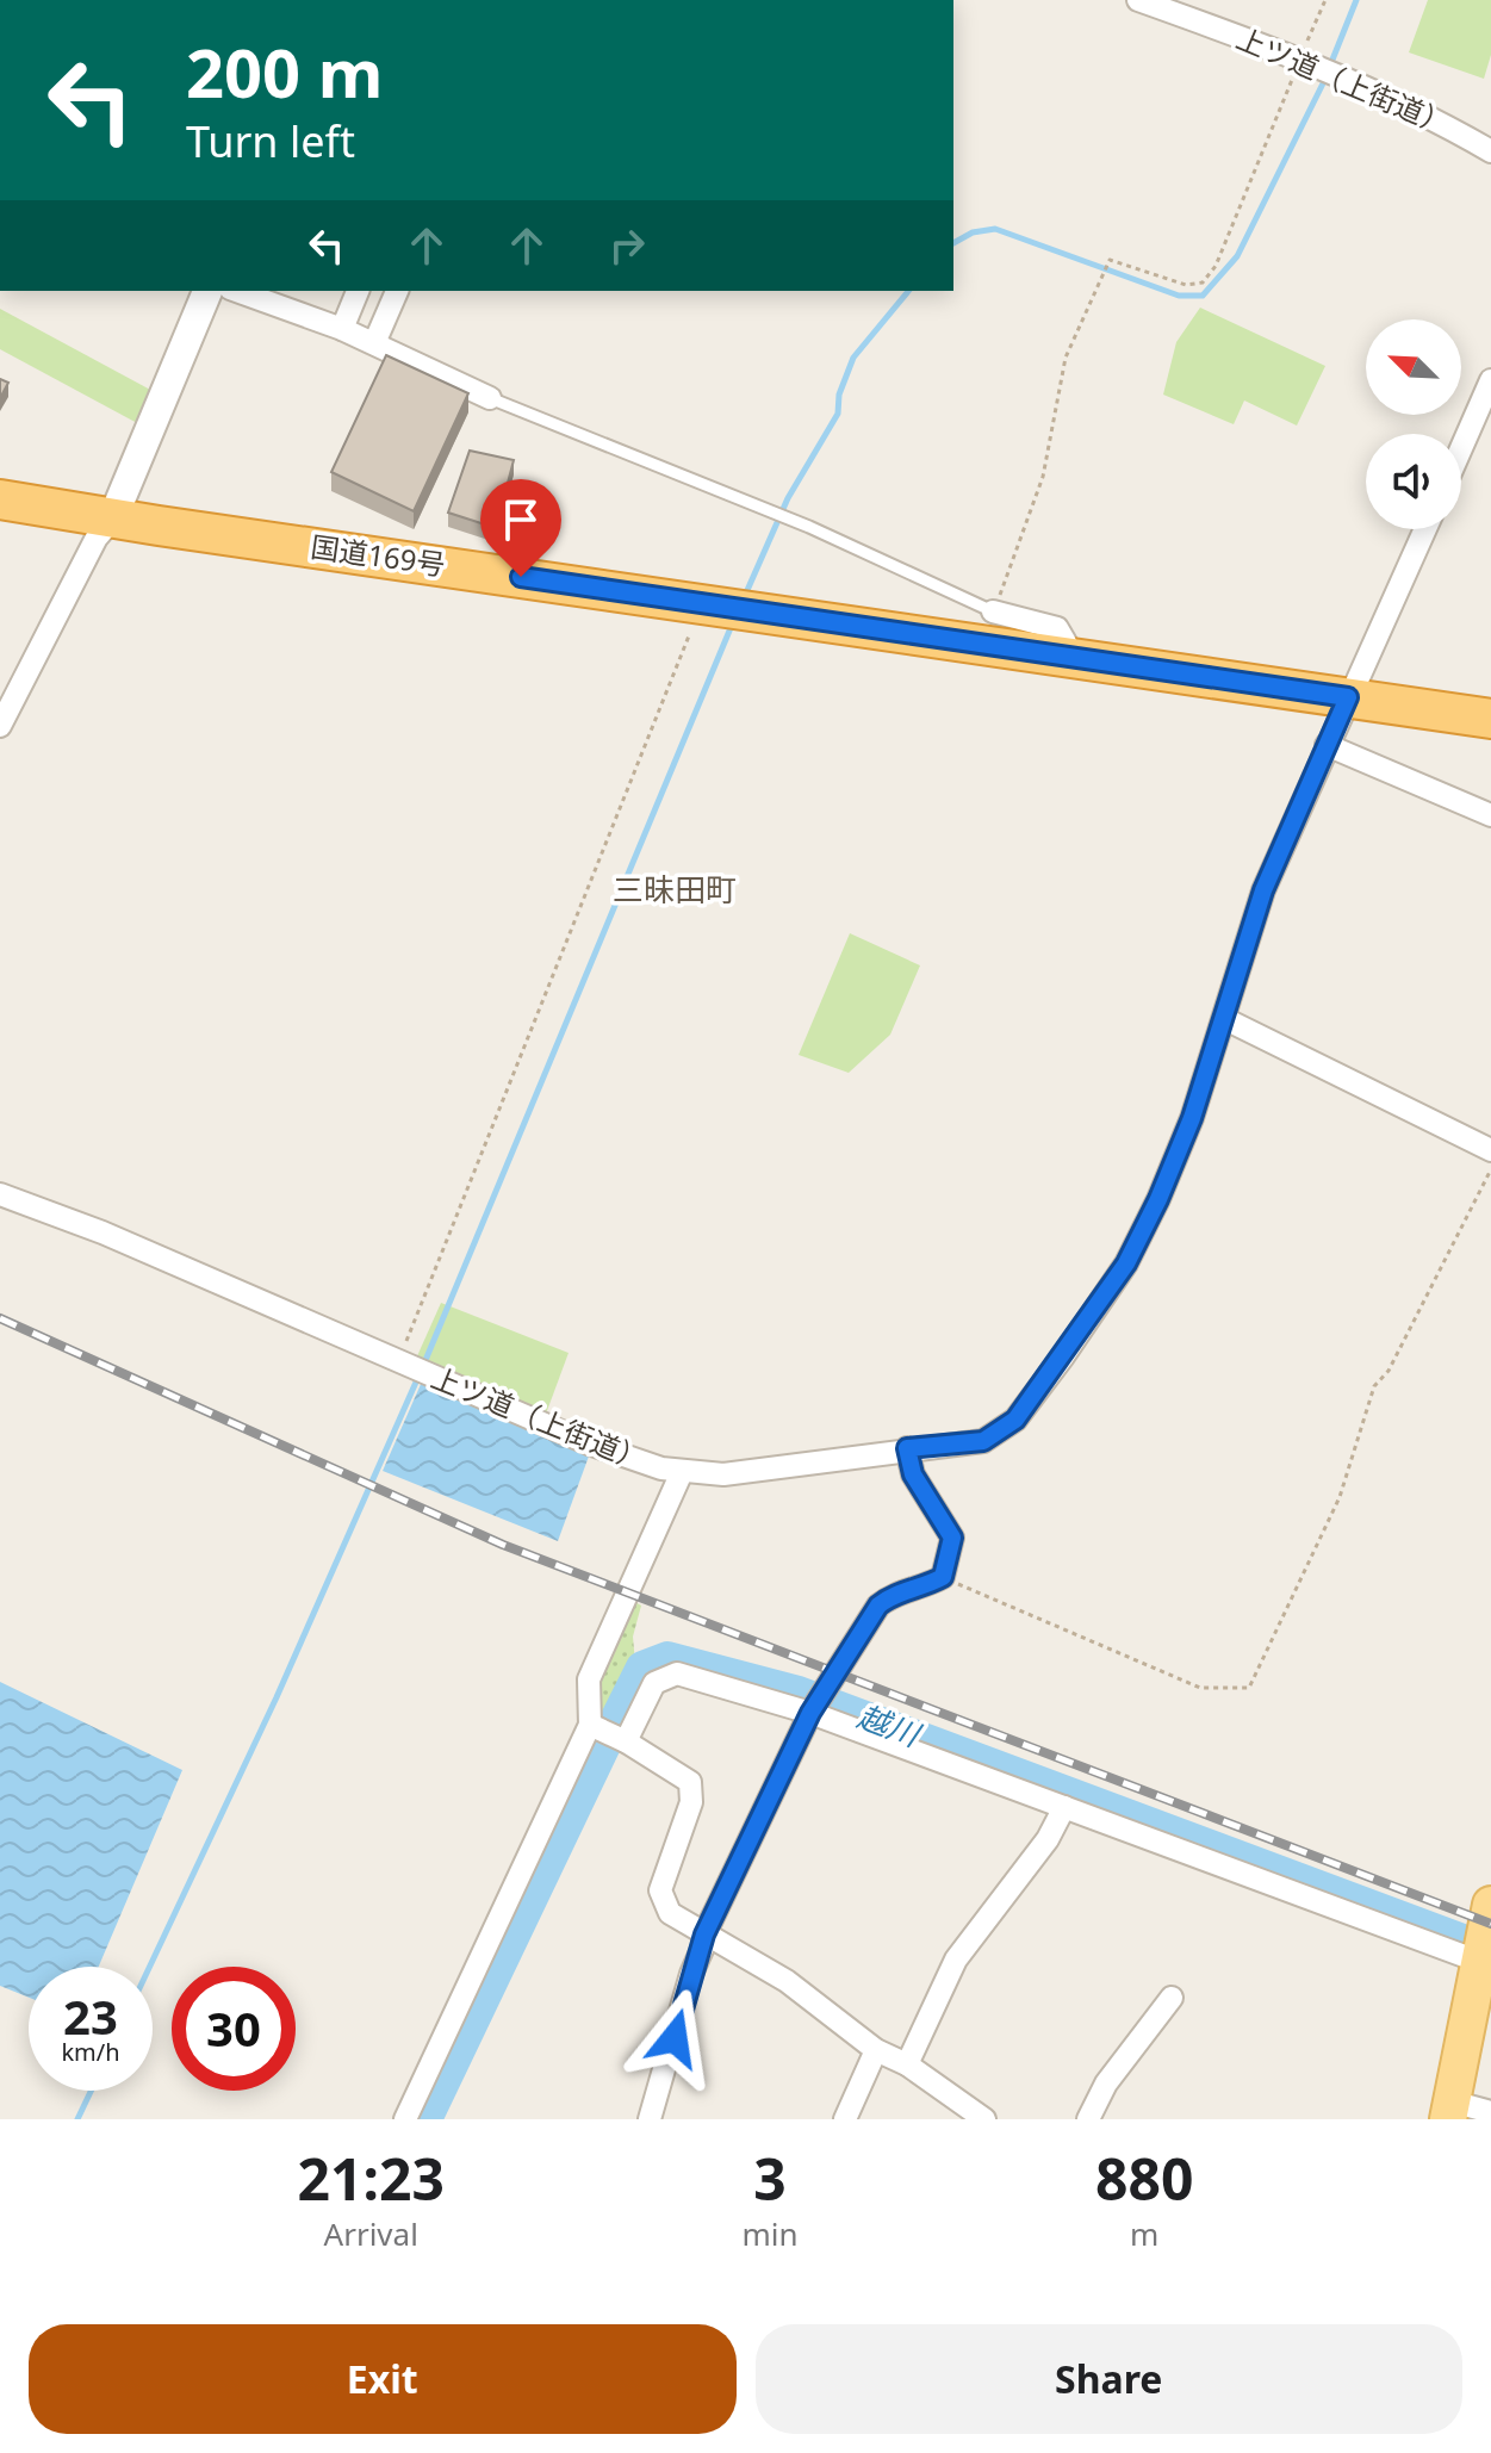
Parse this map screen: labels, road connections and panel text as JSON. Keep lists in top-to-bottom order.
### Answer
{
  "streets": {
    "highway": ["国道169号"],
    "street": ["上ツ道（上街道）"]
  },
  "crossings": [
    ["上ツ道（上街道）", "国道169号"]
  ],
  "districts": ["三昧田町"],
  "water": ["越川"],
  "north": "top left",
  "page": {
    "turn": ["200 m", "Turn left"],
    "speed": "23 km/h",
    "limit": "30",
    "eta": [
      "21:23",
      "Arrival",
      "3",
      "min",
      "880",
      "m"
    ],
    "buttons": ["Exit", "Share"]
  }
}
